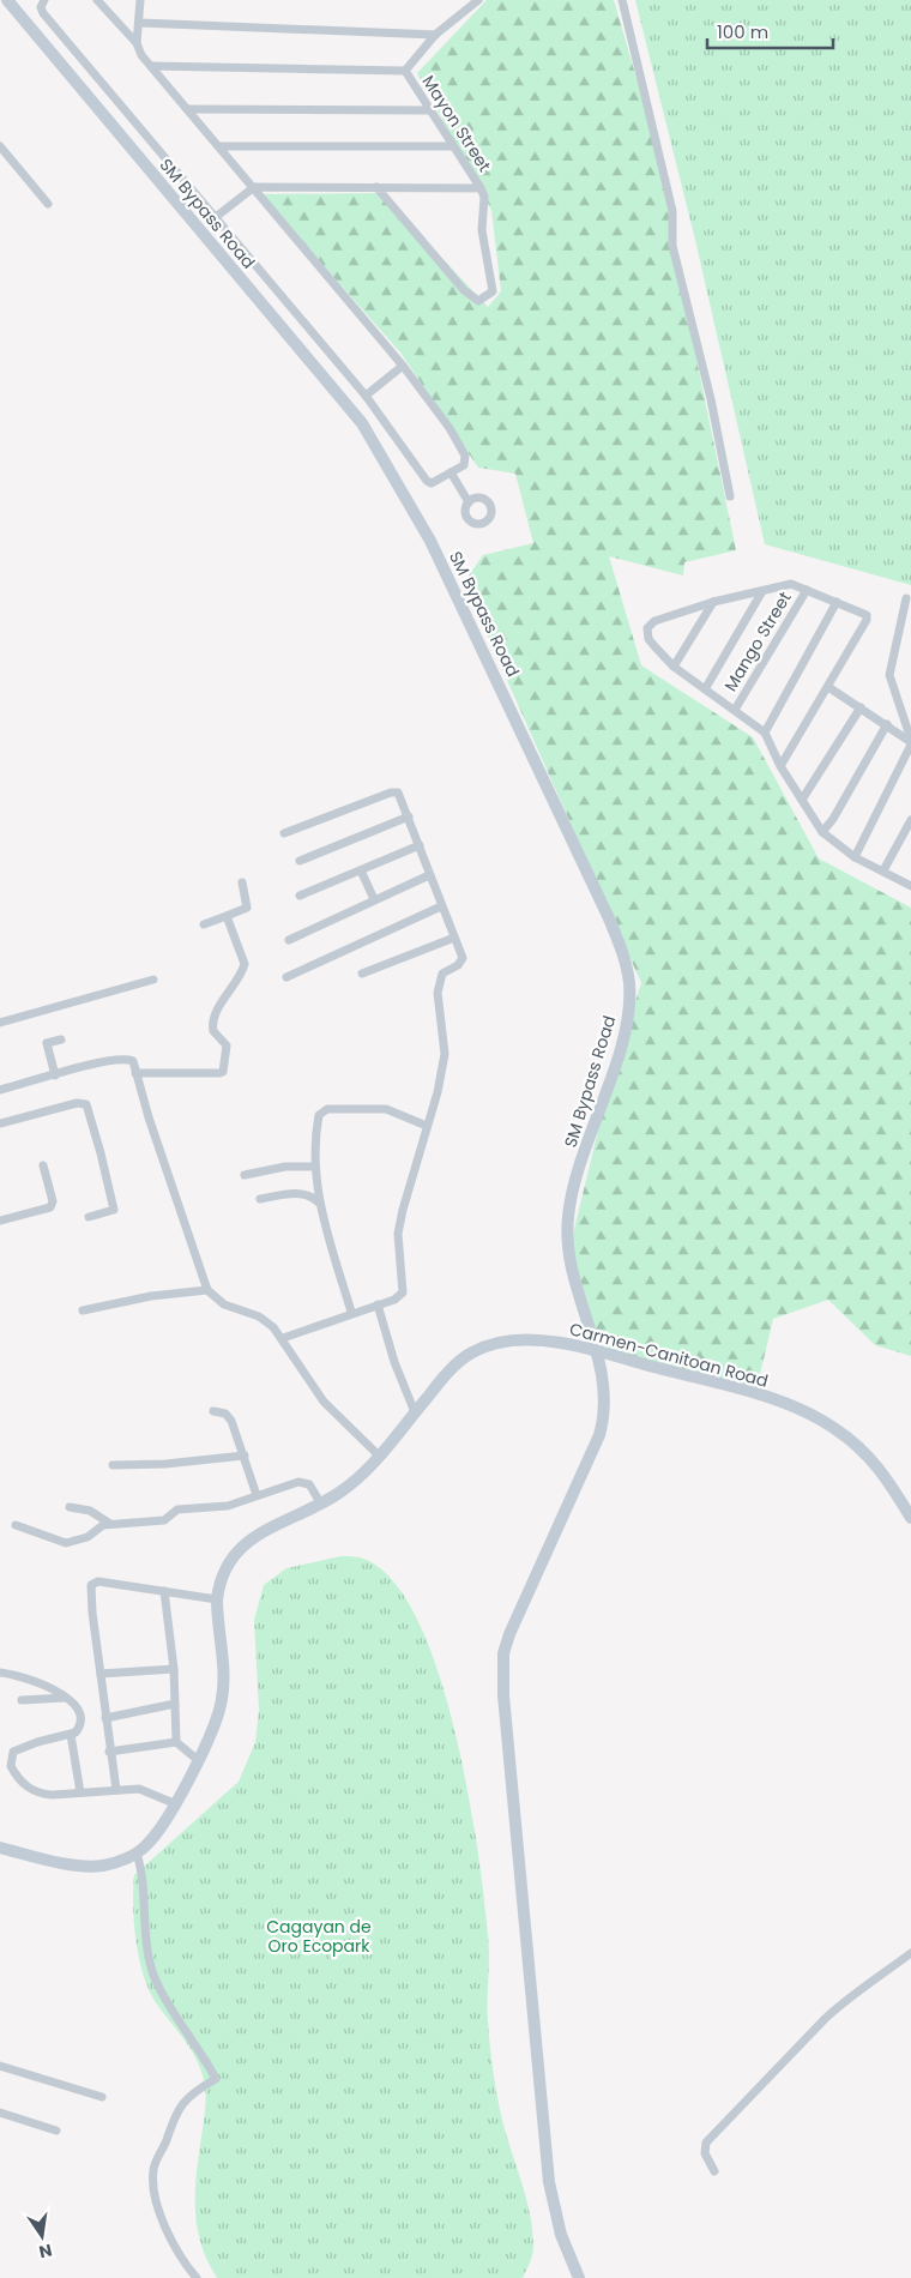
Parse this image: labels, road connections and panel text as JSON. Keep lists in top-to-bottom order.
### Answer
{
  "streets": {
    "street": [
      "Mayon Street",
      "SM Bypass Road",
      "Mango Street",
      "Carmen-Canitoan Road"
    ]
  },
  "crossings": [
    ["SM Bypass Road", "Carmen-Canitoan Road"]
  ],
  "parks": ["Cagayan de Oro Ecopark"],
  "scale_bar": "100 m",
  "north": "bottom"
}
